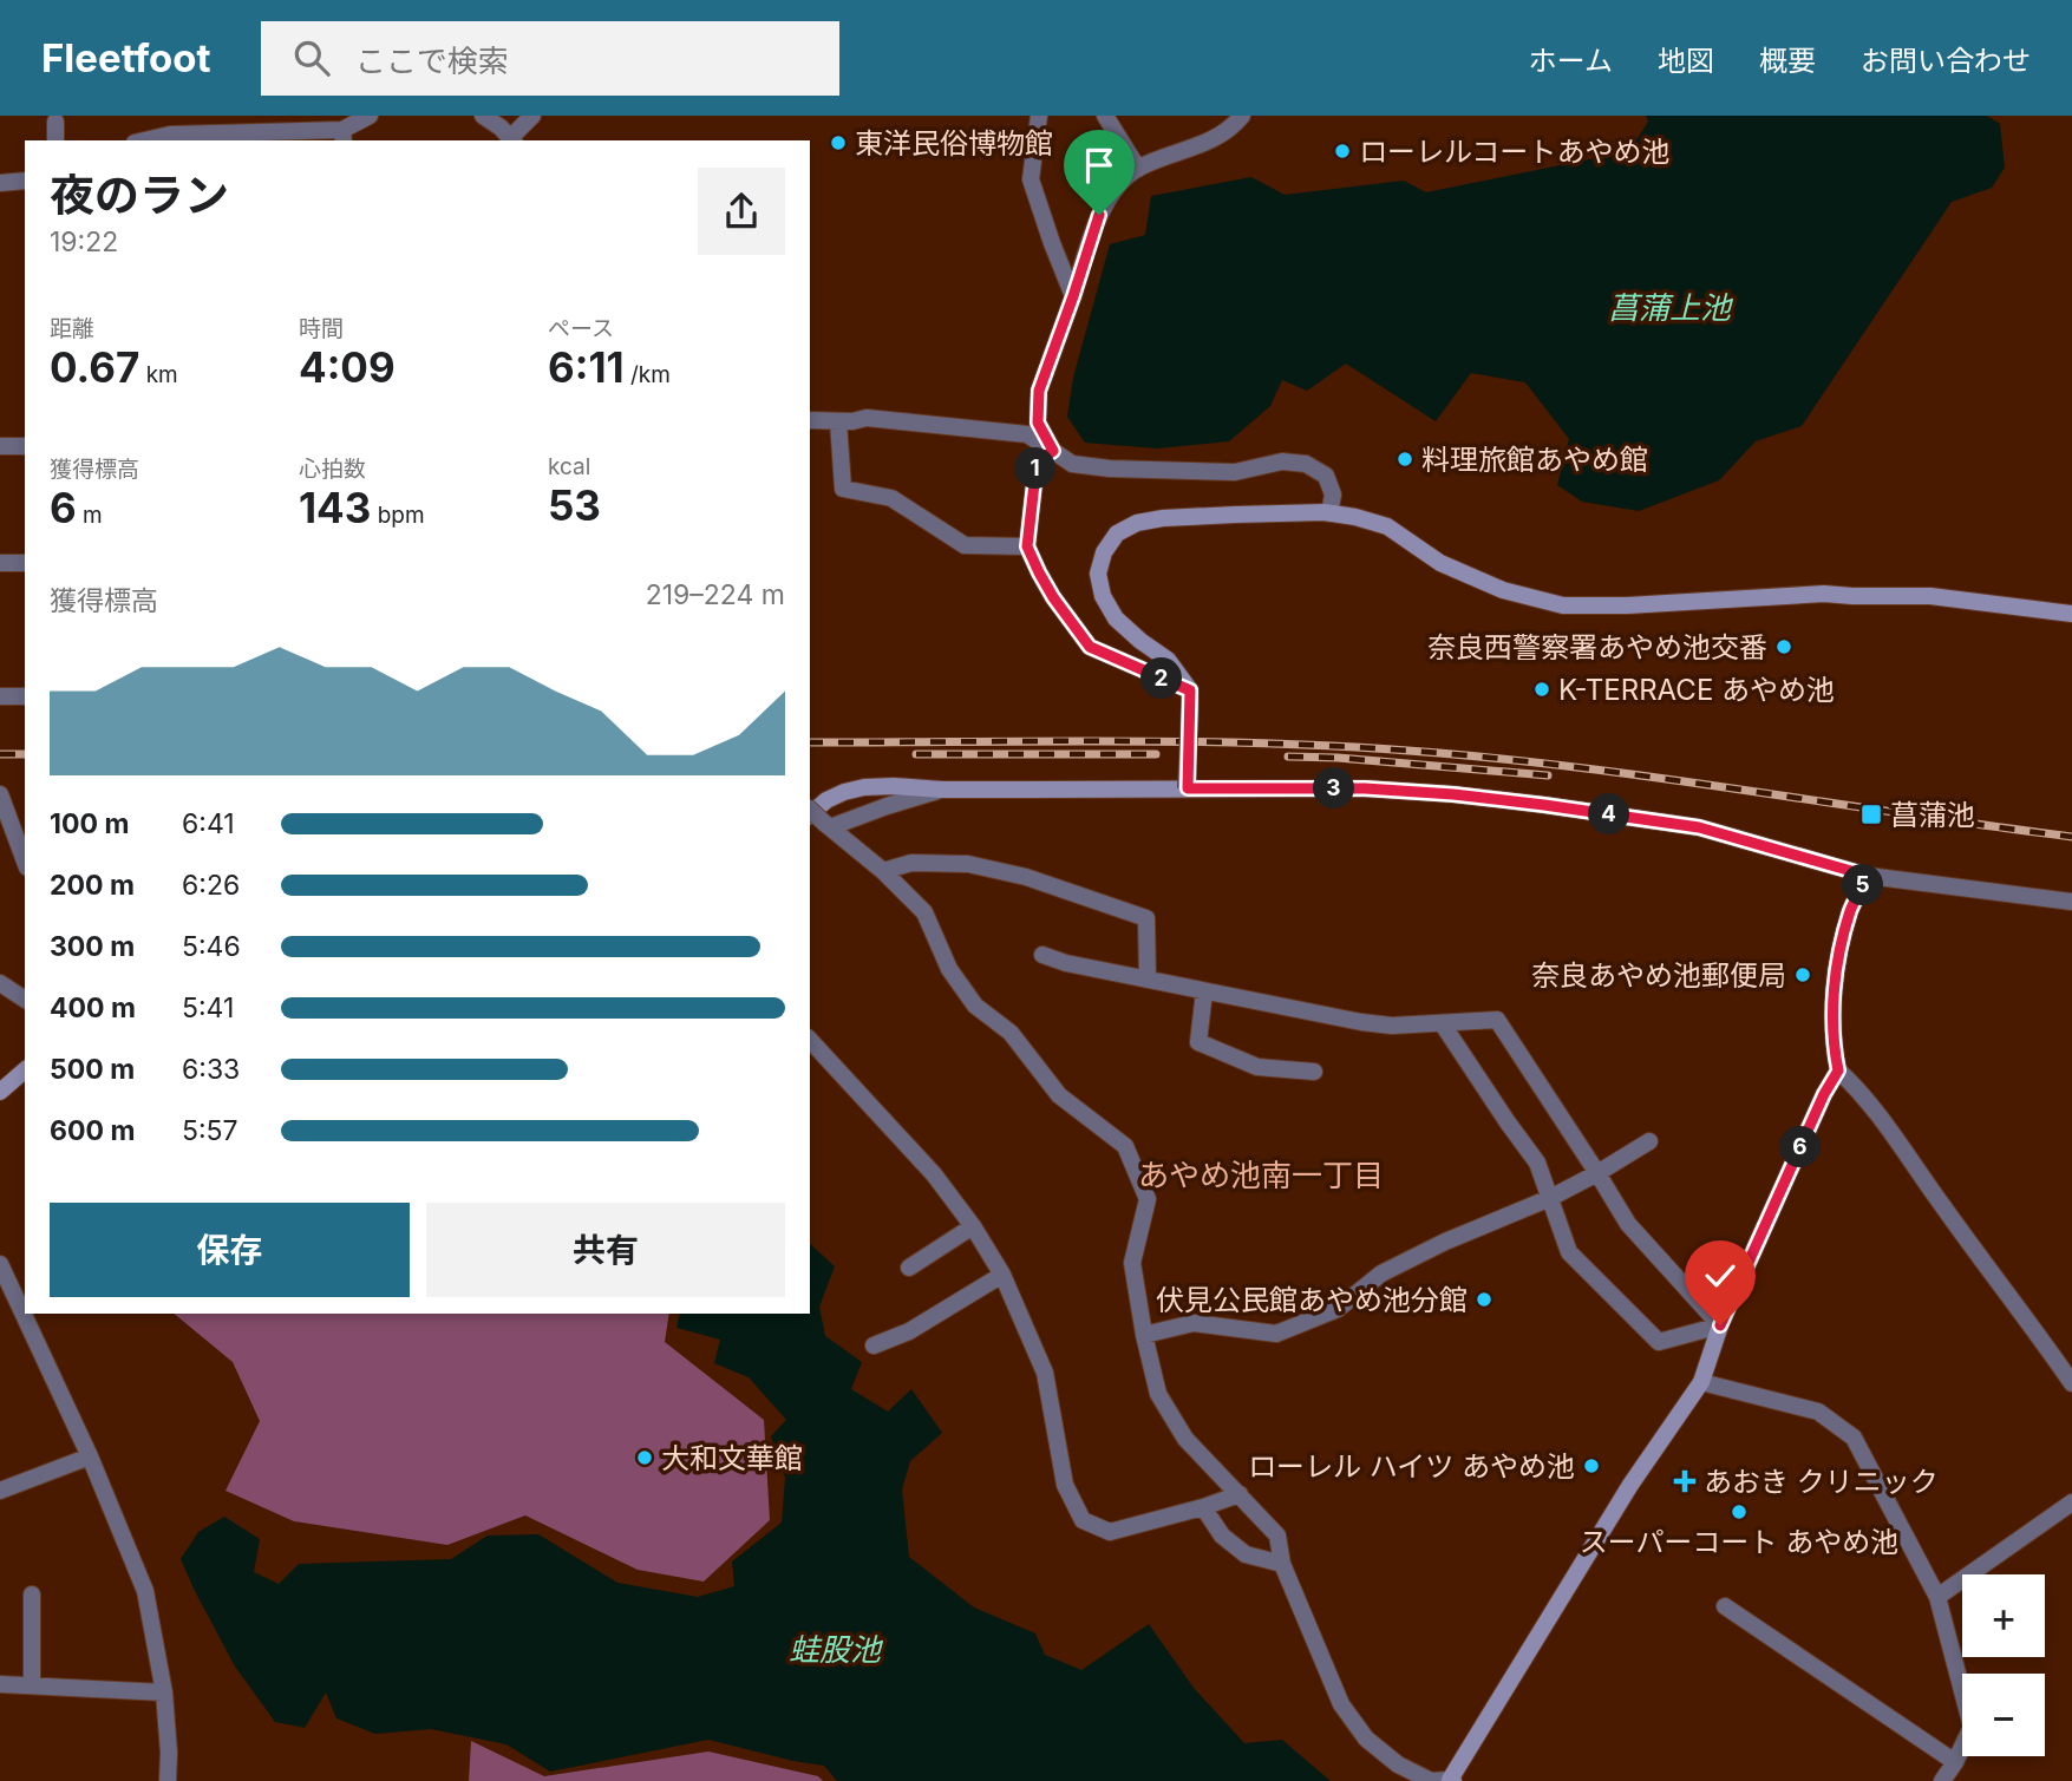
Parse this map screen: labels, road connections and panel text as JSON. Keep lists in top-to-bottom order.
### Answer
{
  "districts": ["あやめ池南一丁目"],
  "water": ["菖蒲上池", "蛙股池"],
  "places": {
    "other": [
      "東洋民俗博物館",
      "ローレルコートあやめ池",
      "料理旅館あやめ館",
      "奈良西警察署あやめ池交番",
      "K-TERRACE あやめ池",
      "奈良あやめ池郵便局",
      "伏見公民館あやめ池分館",
      "大和文華館",
      "ローレル ハイツ あやめ池",
      "スーパーコート あやめ池"
    ],
    "transit": ["菖蒲池"],
    "health": ["あおき クリニック"]
  },
  "page": {
    "header": "Fleetfoot",
    "search": "ここで検索",
    "nav": [
      "ホーム",
      "地図",
      "概要",
      "お問い合わせ"
    ],
    "heading": ["夜のラン", "19:22"],
    "stats": [
      ["距離", "0.67 km"],
      ["時間", "4:09"],
      ["ペース", "6:11 /km"],
      ["獲得標高", "6 m"],
      ["心拍数", "143 bpm"],
      ["kcal", "53"]
    ],
    "pins": [
      "1",
      "2",
      "3",
      "4",
      "5",
      "6"
    ],
    "chart": ["獲得標高", "219–224 m"],
    "list": [
      {
        "name": "100 m",
        "note": "6:41"
      },
      {
        "name": "200 m",
        "note": "6:26"
      },
      {
        "name": "300 m",
        "note": "5:46"
      },
      {
        "name": "400 m",
        "note": "5:41"
      },
      {
        "name": "500 m",
        "note": "6:33"
      },
      {
        "name": "600 m",
        "note": "5:57"
      }
    ],
    "buttons": ["保存", "共有"],
    "map_buttons": ["+", "−"]
  }
}
